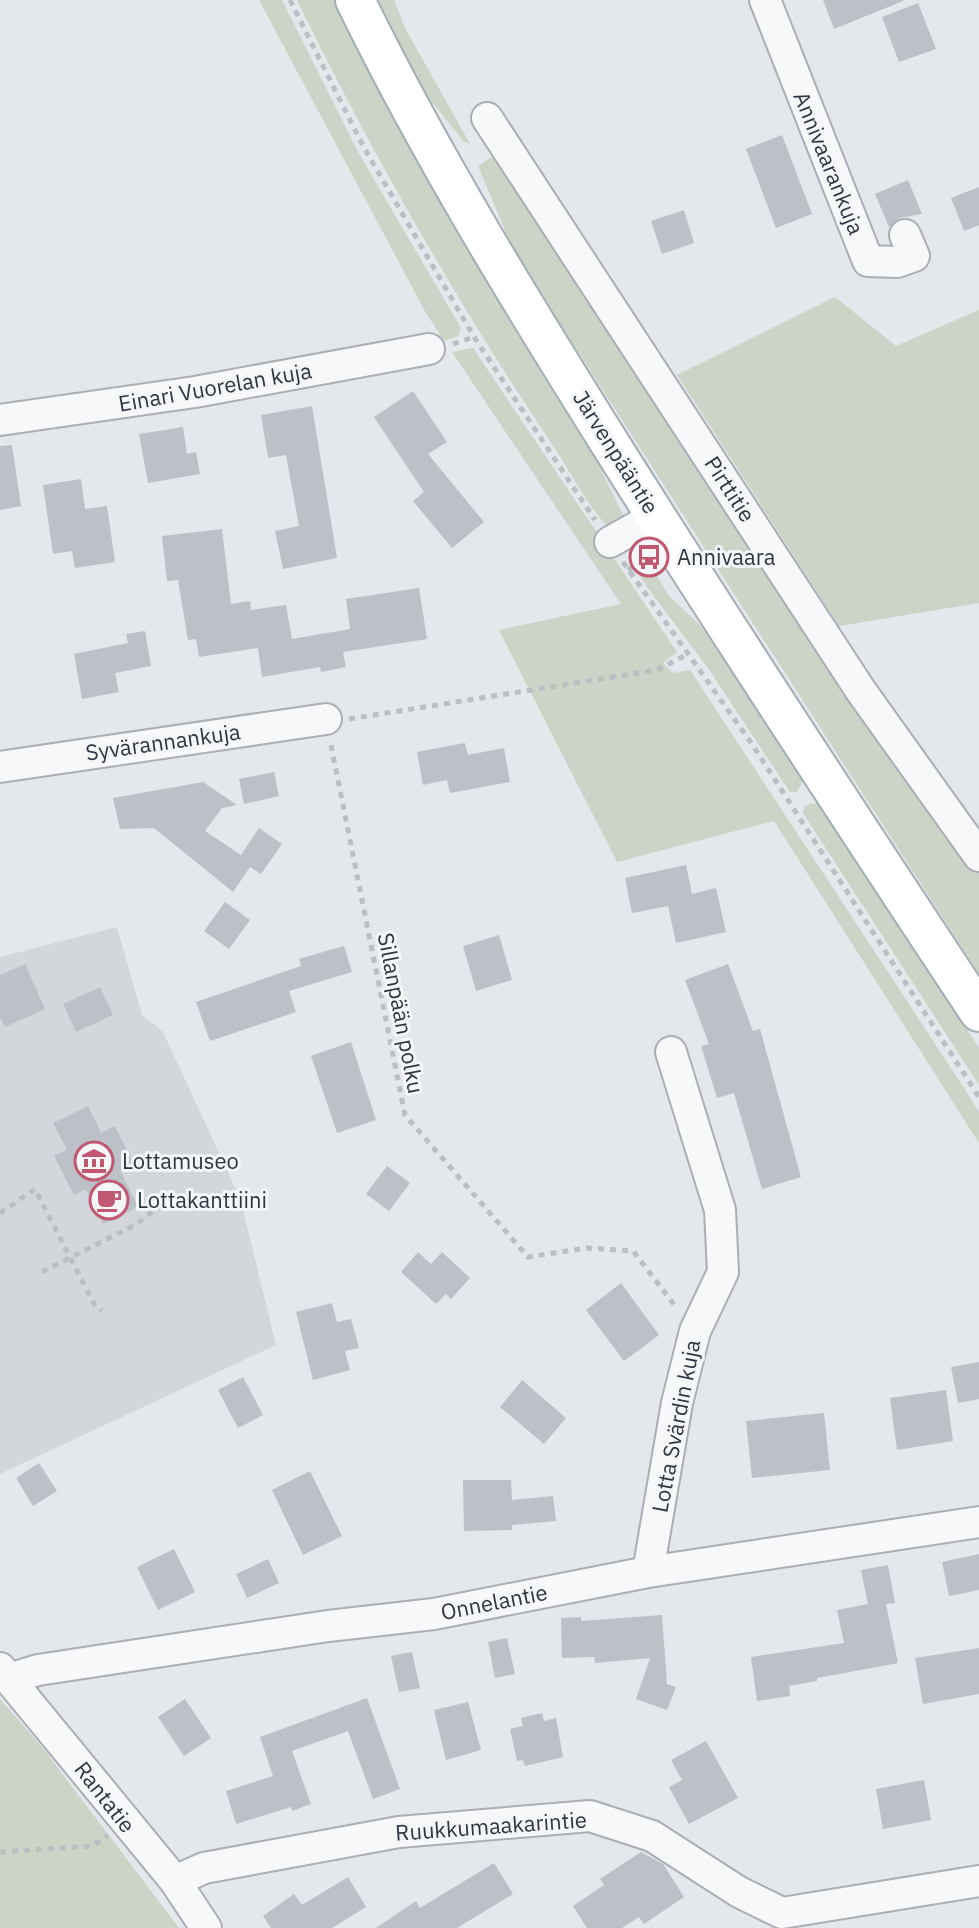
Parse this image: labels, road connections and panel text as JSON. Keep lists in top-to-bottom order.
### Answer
{
  "streets": {
    "main road": ["Järvenpääntie"],
    "street": [
      "Annivaarankuja",
      "Einari Vuorelan kuja",
      "Pirttitie",
      "Syvärannankuja",
      "Lotta Svärdin kuja",
      "Onnelantie",
      "Rantatie",
      "Ruukkumaakarintie"
    ],
    "path": ["Sillanpään polku"]
  },
  "crossings": [
    ["Syvärannankuja", "Sillanpään polku"],
    ["Sillanpään polku", "Lotta Svärdin kuja"],
    ["Lotta Svärdin kuja", "Onnelantie"],
    ["Onnelantie", "Rantatie"],
    ["Rantatie", "Ruukkumaakarintie"]
  ],
  "places": {
    "bus stop": ["Annivaara"],
    "museum": ["Lottamuseo"],
    "cafe": ["Lottakanttiini"]
  }
}
